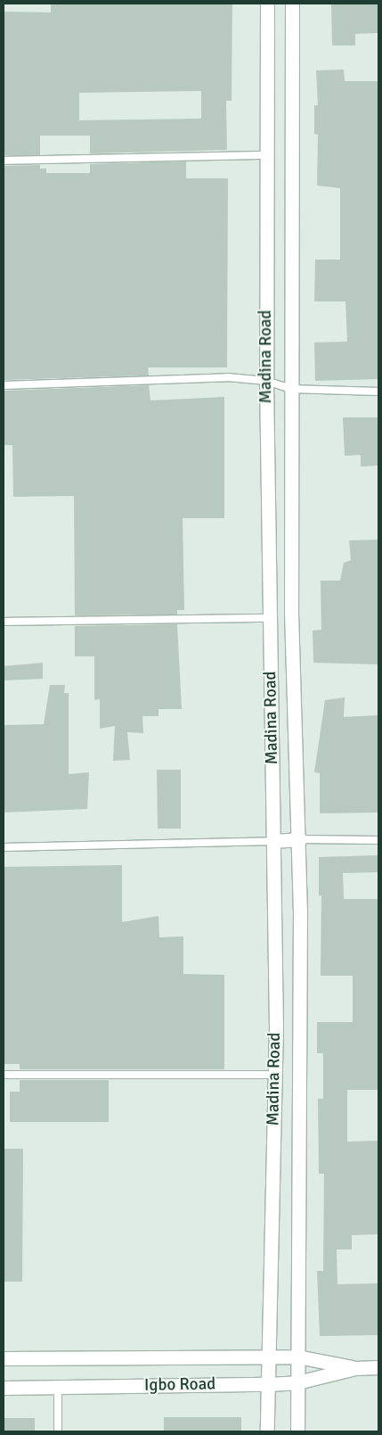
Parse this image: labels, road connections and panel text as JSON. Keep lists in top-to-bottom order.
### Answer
{
  "streets": {
    "main road": ["Madina Road", "Igbo Road"]
  },
  "crossings": [
    ["Madina Road", "Igbo Road"]
  ]
}
